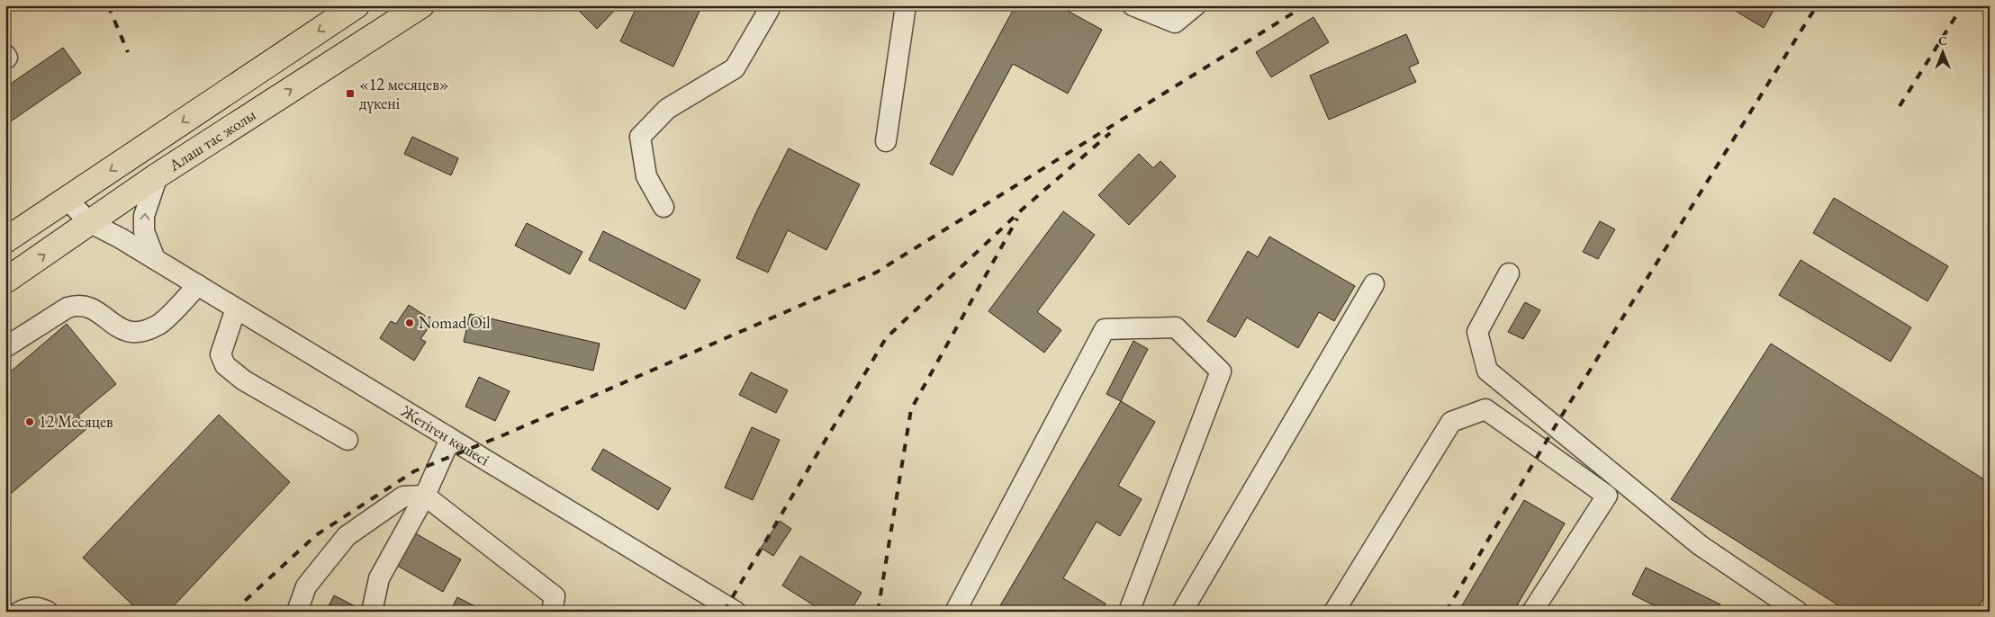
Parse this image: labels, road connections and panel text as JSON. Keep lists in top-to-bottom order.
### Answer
{
  "streets": {
    "main road": ["Алаш тас жолы"],
    "street": ["Жетіген көшесі"]
  },
  "crossings": [
    ["Алаш тас жолы", "Жетіген көшесі"]
  ],
  "places": {
    "transit": ["«12 месяцев» дүкені"],
    "other": ["Nomad Oil", "12 Месяцев"]
  },
  "north": "top"
}
